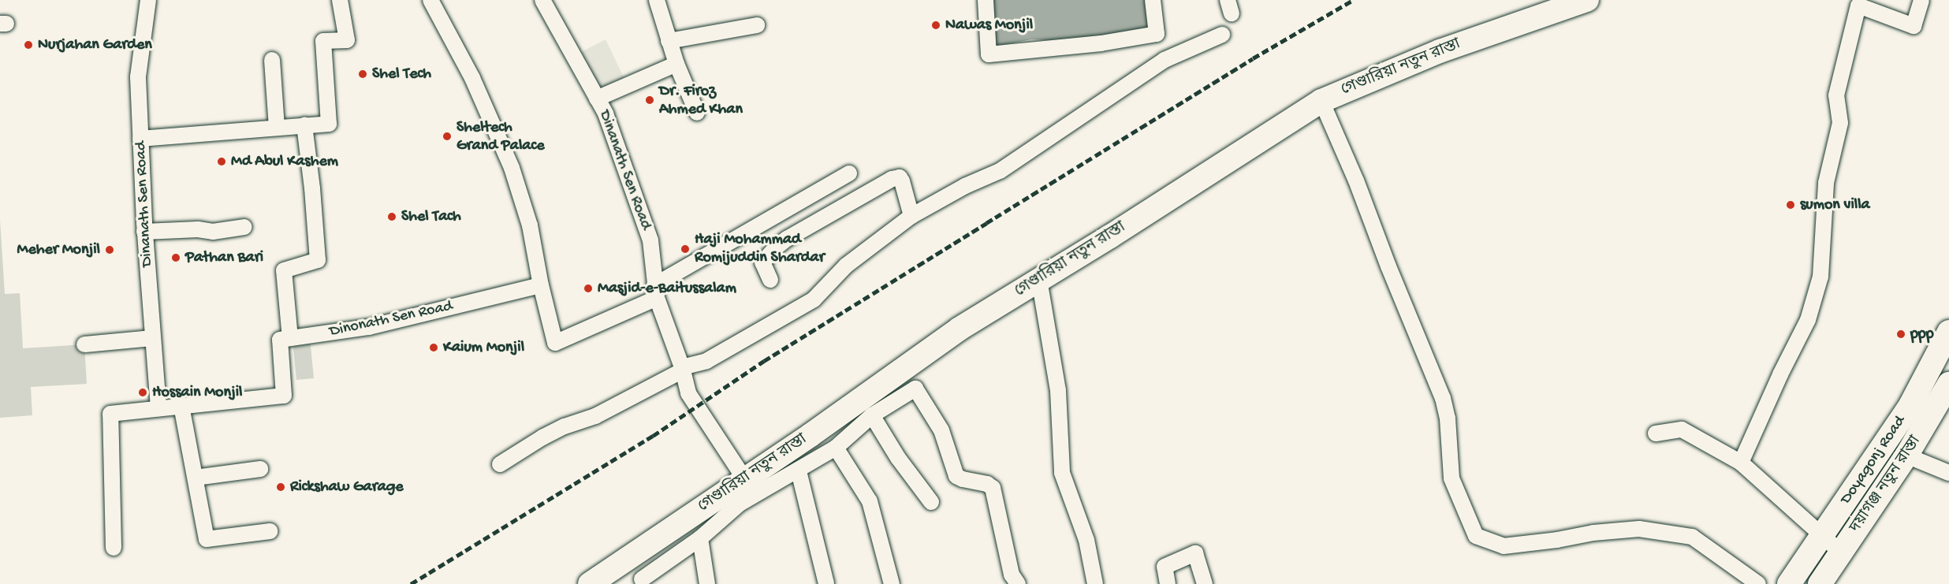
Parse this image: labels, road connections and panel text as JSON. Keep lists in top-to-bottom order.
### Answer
{
  "streets": {
    "main road": ["গেণ্ডারিয়া নতুন রাস্তা", "Doyagonj Road", "দয়াগঞ্জ নতুন রাস্তা"],
    "street": ["Dinanath Sen Road", "Dinonath Sen Road"]
  },
  "crossings": [
    ["গেণ্ডারিয়া নতুন রাস্তা", "Dinanath Sen Road"]
  ],
  "places": [
    "Nawas Monjil",
    "Nurjahan Garden",
    "Shel Tech",
    "Dr. Firoz Ahmed Khan",
    "Sheltech Grand Palace",
    "Md Abul Kashem",
    "sumon villa",
    "Shel Tach",
    "Haji Mohammad Romijuddin Shardar",
    "Meher Monjil",
    "Pathan Bari",
    "Masjid-e-Baitussalam",
    "ppp",
    "Kaium Monjil",
    "Hossain Monjil",
    "Rickshaw Garage"
  ]
}
